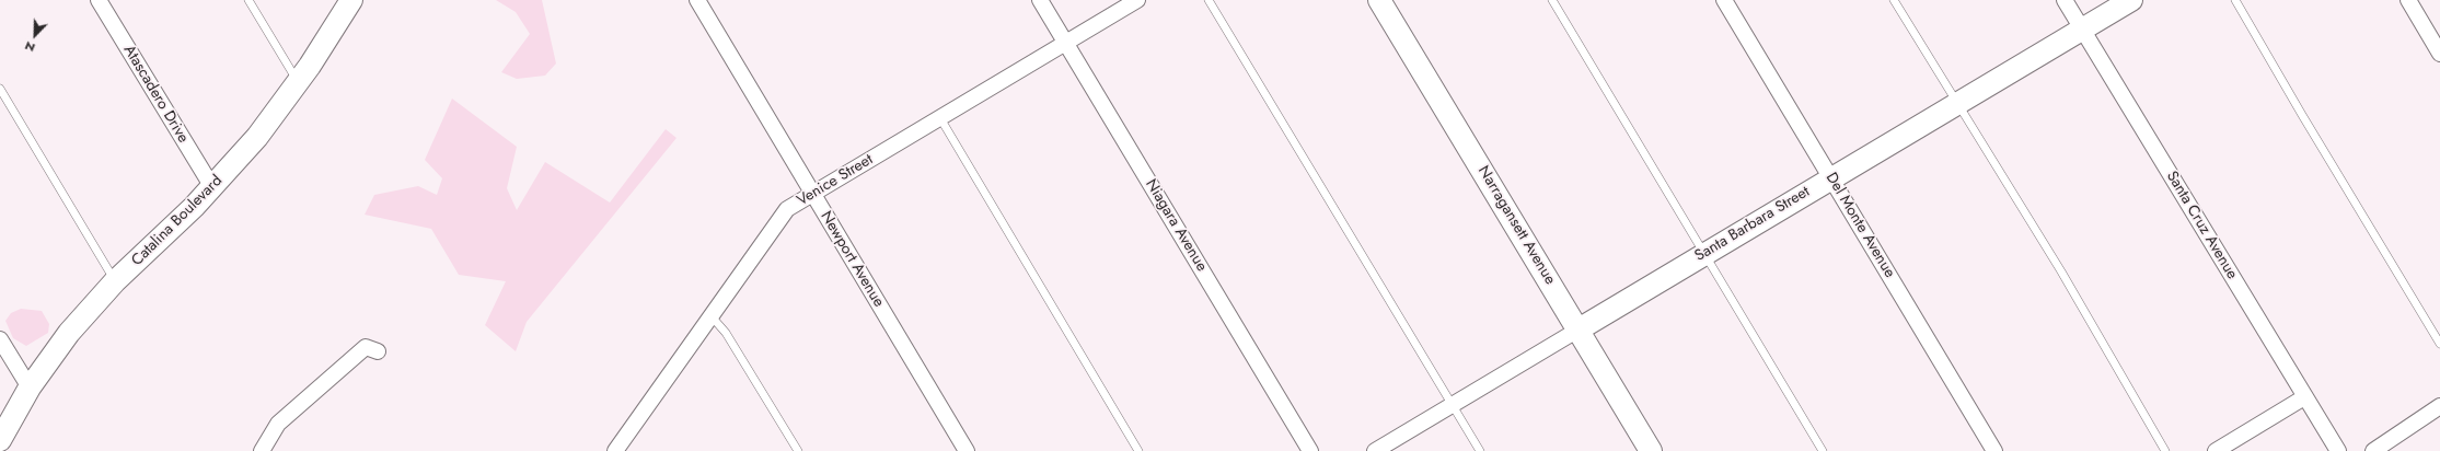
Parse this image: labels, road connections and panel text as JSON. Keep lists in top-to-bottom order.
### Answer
{
  "streets": {
    "street": [
      "Atascadero Drive",
      "Venice Street",
      "Catalina Boulevard",
      "Santa Barbara Street",
      "Niagara Avenue",
      "Narragansett Avenue",
      "Del Monte Avenue",
      "Santa Cruz Avenue",
      "Newport Avenue"
    ]
  },
  "crossings": [
    ["Atascadero Drive", "Catalina Boulevard"],
    ["Venice Street", "Niagara Avenue"],
    ["Venice Street", "Newport Avenue"],
    ["Santa Barbara Street", "Narragansett Avenue"],
    ["Santa Barbara Street", "Del Monte Avenue"],
    ["Santa Barbara Street", "Santa Cruz Avenue"]
  ],
  "north": "bottom left"
}
